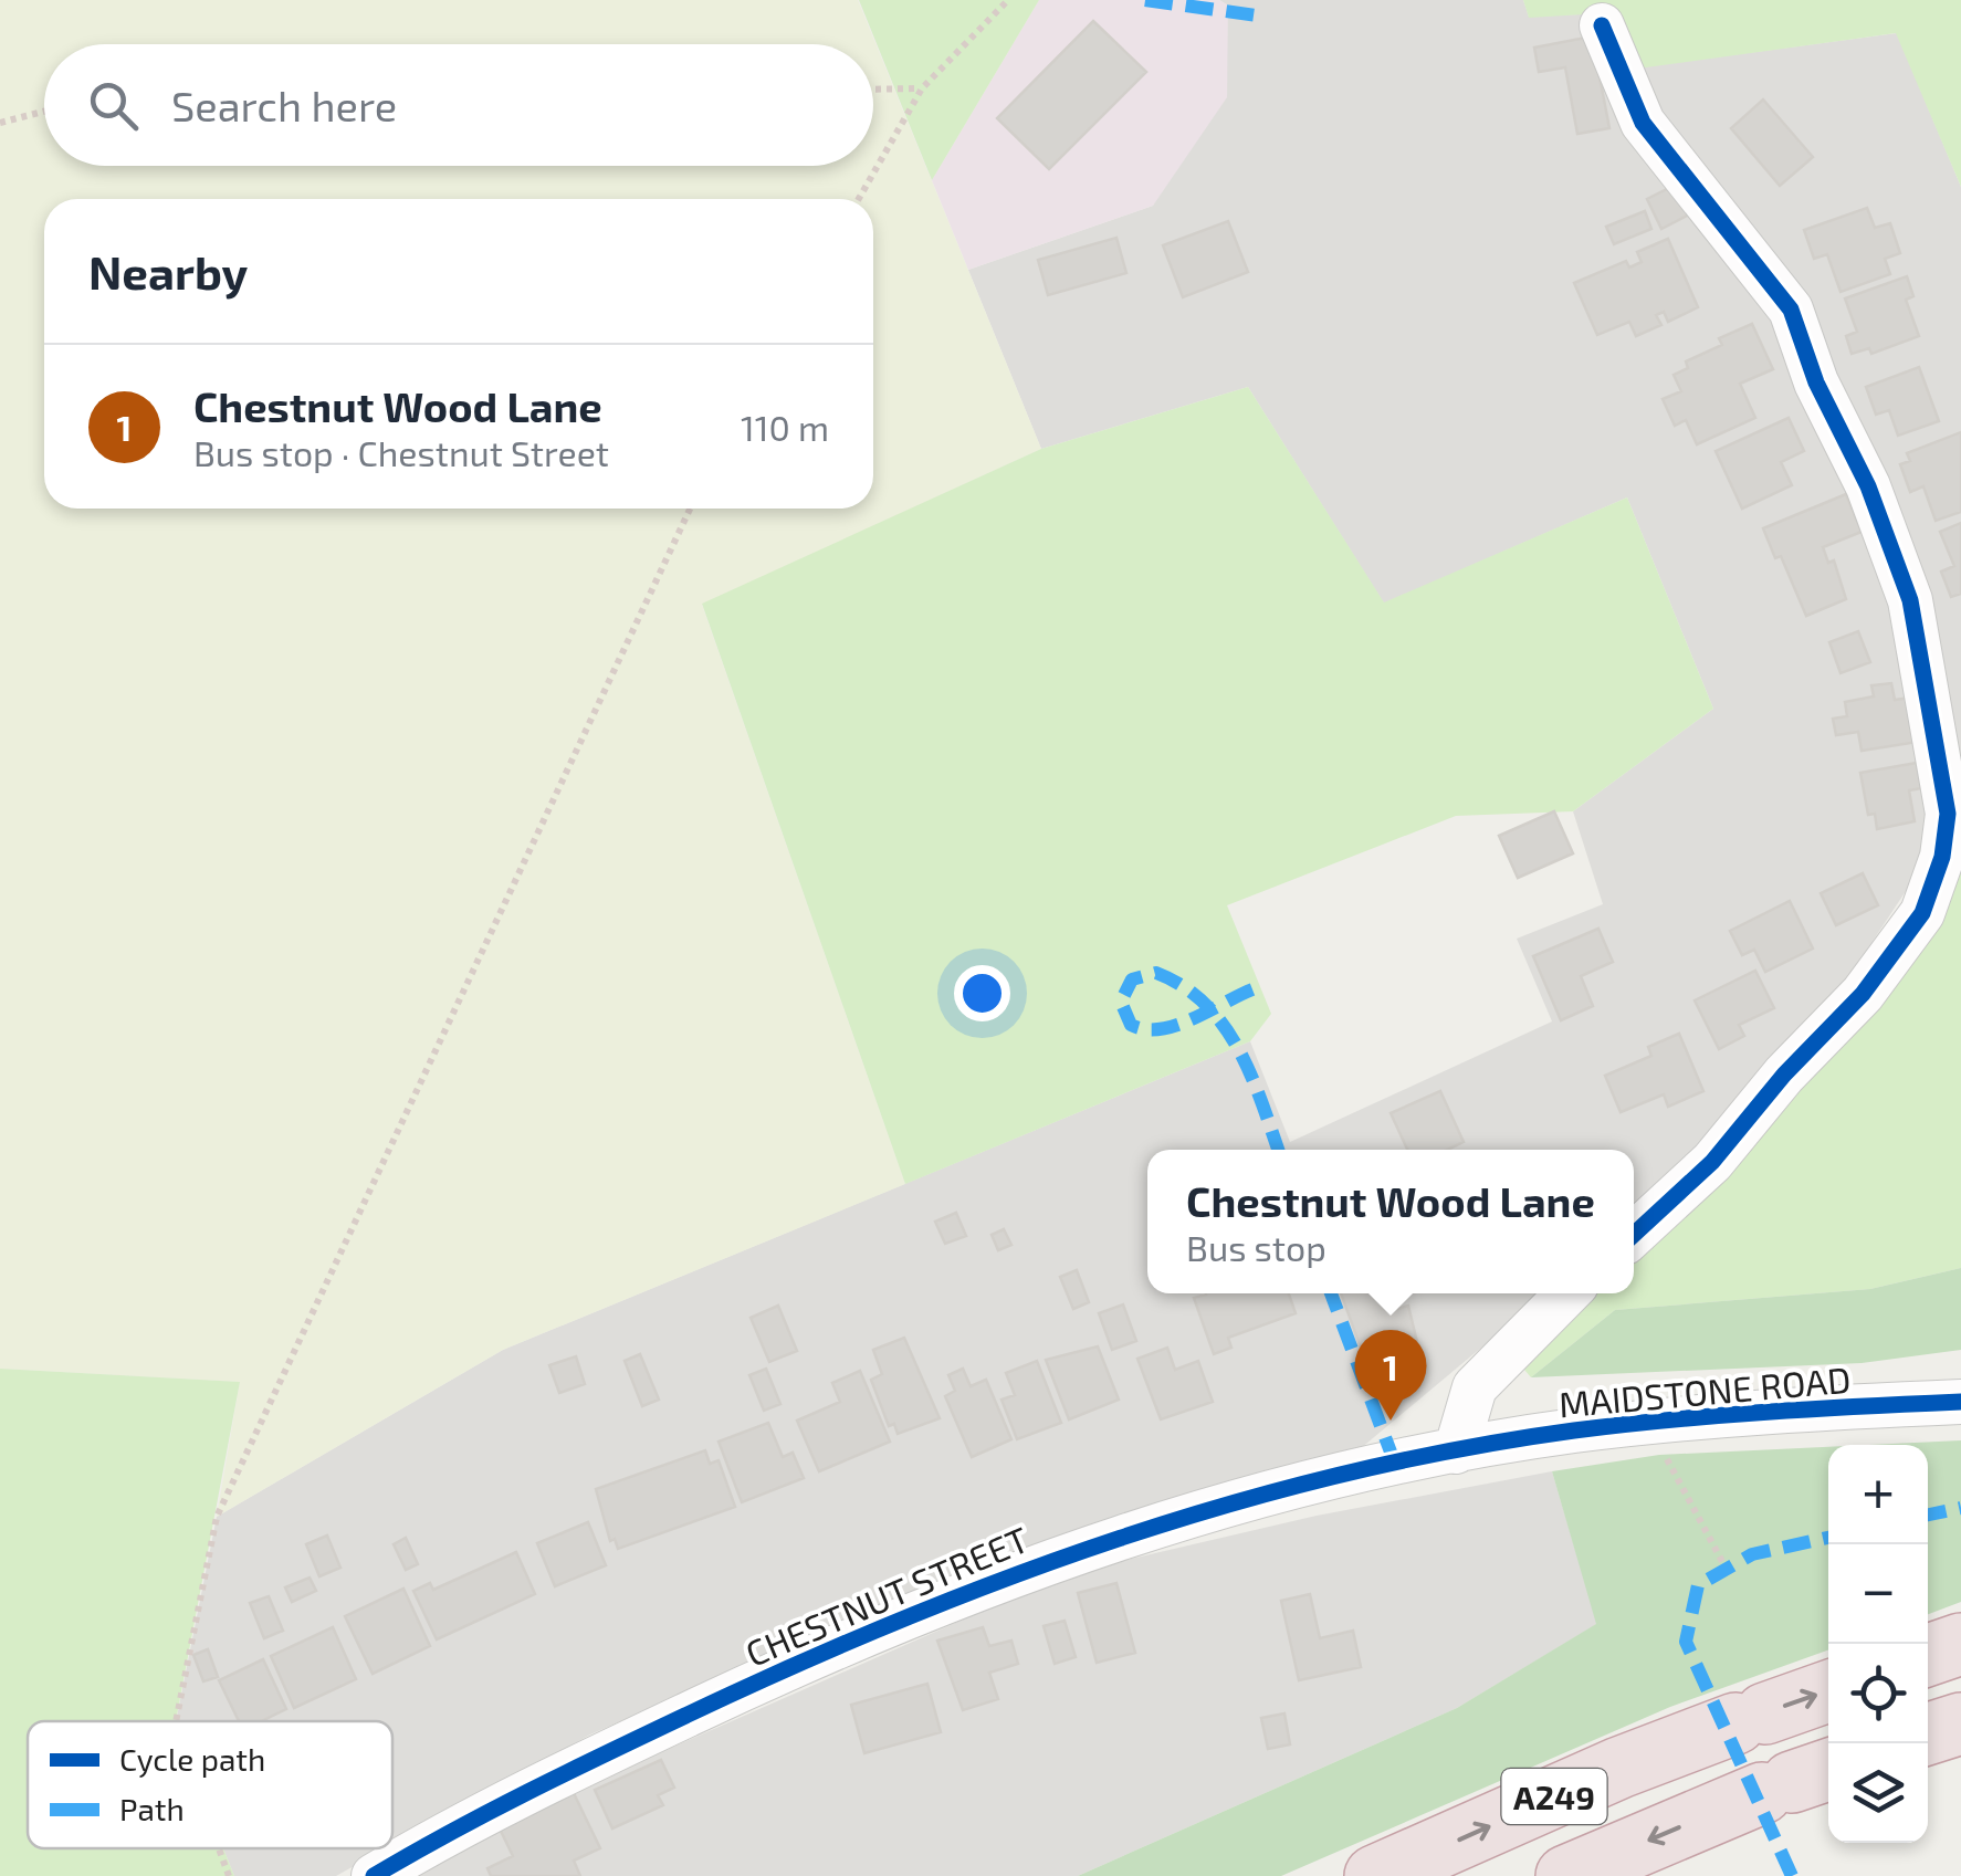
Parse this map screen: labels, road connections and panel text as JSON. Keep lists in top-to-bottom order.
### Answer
{
  "streets": {
    "highway": ["A249"],
    "street": ["MAIDSTONE ROAD", "CHESTNUT STREET"]
  },
  "crossings": [
    ["MAIDSTONE ROAD", "CHESTNUT STREET"]
  ],
  "legend": ["Cycle path", "Path"],
  "page": {
    "search": "Search here",
    "heading": "Nearby",
    "list": [
      {
        "mark": "1",
        "name": "Chestnut Wood Lane",
        "note": "Bus stop · Chestnut Street",
        "value": "110 m"
      }
    ],
    "popup": ["Chestnut Wood Lane", "Bus stop"],
    "pins": "1",
    "map_buttons": ["+", "−"]
  }
}
